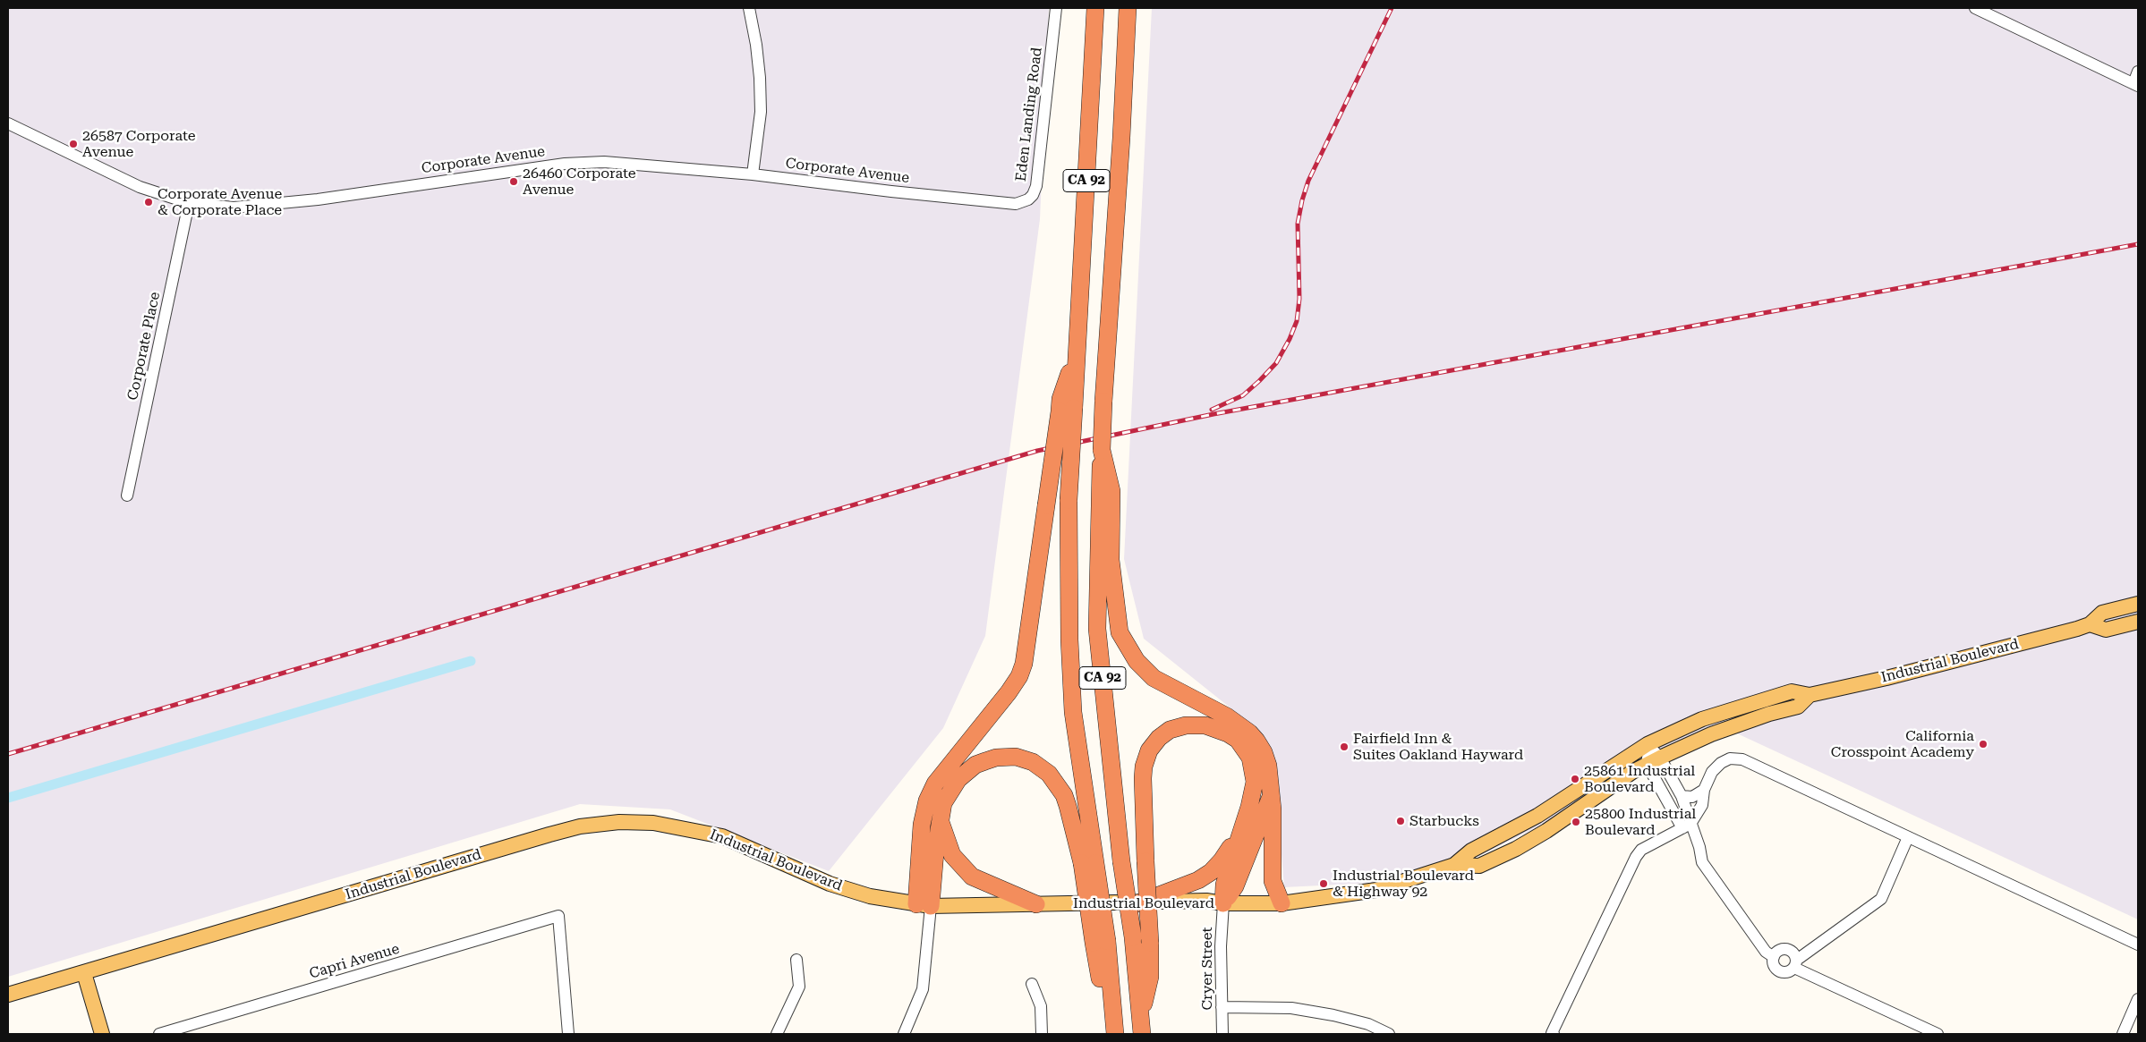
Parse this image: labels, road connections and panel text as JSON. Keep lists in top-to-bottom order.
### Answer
{
  "streets": {
    "highway": ["CA 92"],
    "main road": ["Industrial Boulevard"],
    "street": [
      "Eden Landing Road",
      "Corporate Avenue",
      "Corporate Place",
      "Capri Avenue",
      "Cryer Street"
    ]
  },
  "crossings": [
    ["Eden Landing Road", "Corporate Avenue"],
    ["Corporate Avenue", "Corporate Place"],
    ["Industrial Boulevard", "Cryer Street"]
  ],
  "places": [
    "26587 Corporate Avenue",
    "26460 Corporate Avenue",
    "Corporate Avenue & Corporate Place",
    "California Crosspoint Academy",
    "Fairfield Inn & Suites Oakland Hayward",
    "25861 Industrial Boulevard",
    "Starbucks",
    "25800 Industrial Boulevard",
    "Industrial Boulevard & Highway 92"
  ]
}
